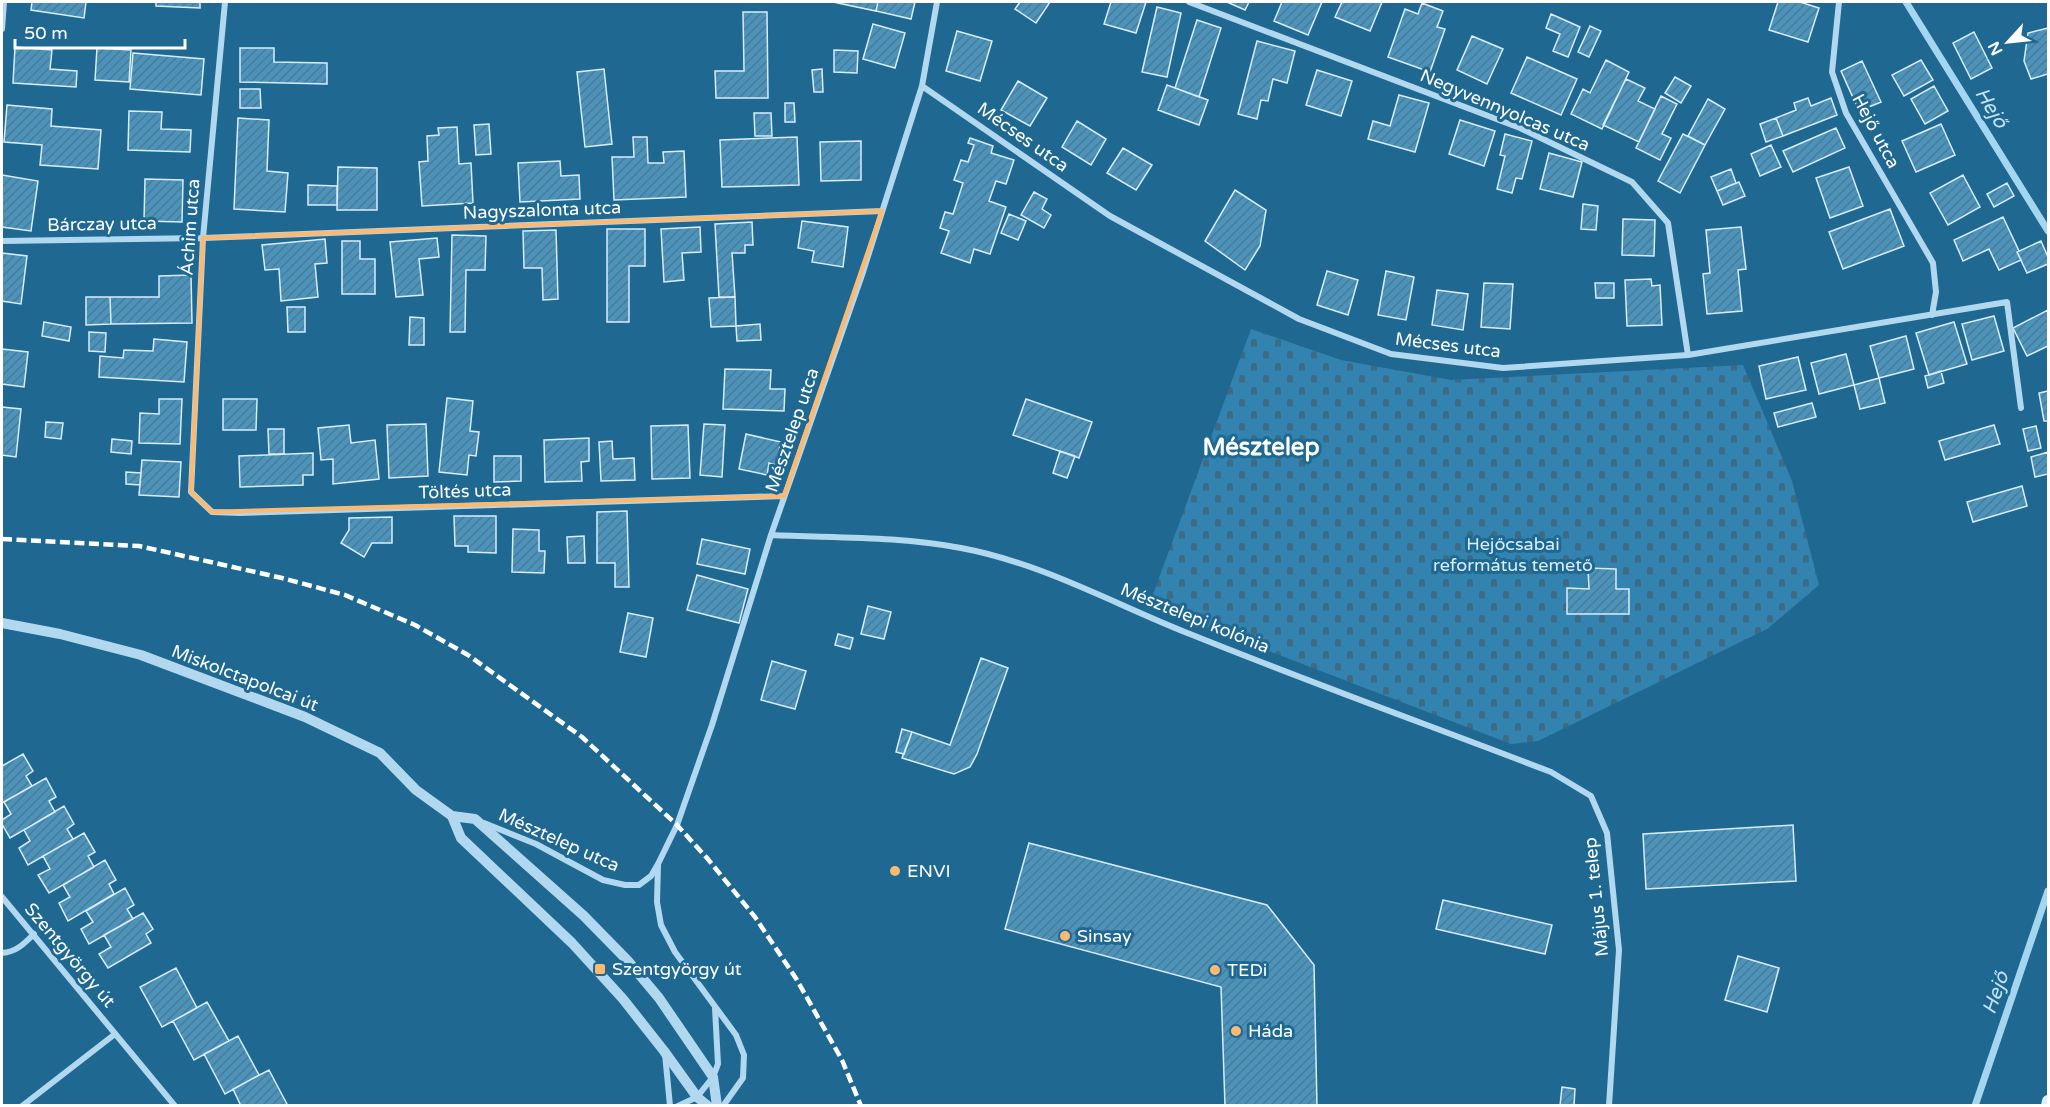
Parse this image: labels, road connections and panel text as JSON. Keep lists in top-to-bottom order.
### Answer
{
  "streets": {
    "street": [
      "Negyvennyolcas utca",
      "Hejő utca",
      "Mécses utca",
      "Nagyszalonta utca",
      "Bárczay utca",
      "Áchim utca",
      "Mésztelep utca",
      "Töltés utca",
      "Mésztelepi kolónia",
      "Miskolctapolcai út",
      "Május 1. telep",
      "Szentgyörgy út"
    ]
  },
  "crossings": [
    ["Negyvennyolcas utca", "Mécses utca"],
    ["Hejő utca", "Mécses utca"],
    ["Mécses utca", "Mésztelep utca"],
    ["Nagyszalonta utca", "Bárczay utca"],
    ["Nagyszalonta utca", "Áchim utca"],
    ["Nagyszalonta utca", "Mésztelep utca"],
    ["Bárczay utca", "Áchim utca"],
    ["Áchim utca", "Töltés utca"],
    ["Mésztelep utca", "Töltés utca"],
    ["Mésztelep utca", "Mésztelepi kolónia"],
    ["Mésztelep utca", "Miskolctapolcai út"],
    ["Mésztelepi kolónia", "Május 1. telep"]
  ],
  "districts": ["Mésztelep"],
  "water": ["Hejő"],
  "parks": ["Hejőcsabai református temető"],
  "places": {
    "other": [
      "ENVI",
      "Sinsay",
      "TEDi",
      "Háda"
    ],
    "transit": ["Szentgyörgy út"]
  },
  "scale_bar": "50 m",
  "north": "bottom left"
}
